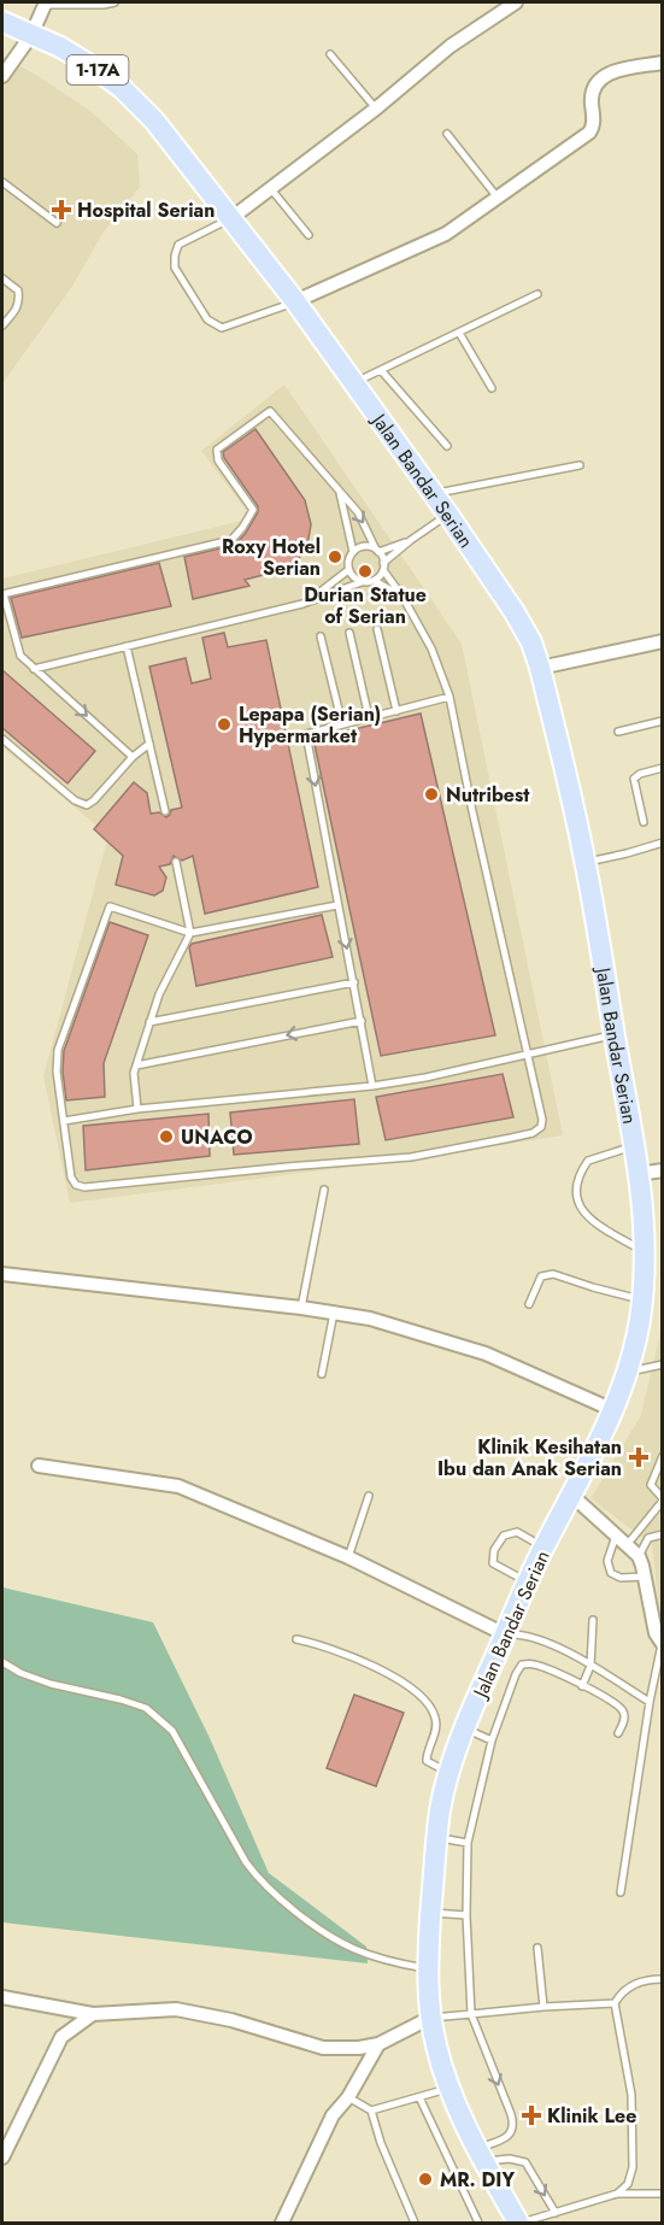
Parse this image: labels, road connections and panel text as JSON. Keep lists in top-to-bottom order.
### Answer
{
  "streets": {
    "main road": ["1-17A", "Jalan Bandar Serian"]
  },
  "places": {
    "health": ["Hospital Serian", "Klinik Kesihatan Ibu dan Anak Serian", "Klinik Lee"],
    "other": [
      "Roxy Hotel Serian",
      "Durian Statue of Serian",
      "Lepapa (Serian) Hypermarket",
      "Nutribest",
      "UNACO",
      "MR. DIY"
    ]
  }
}
